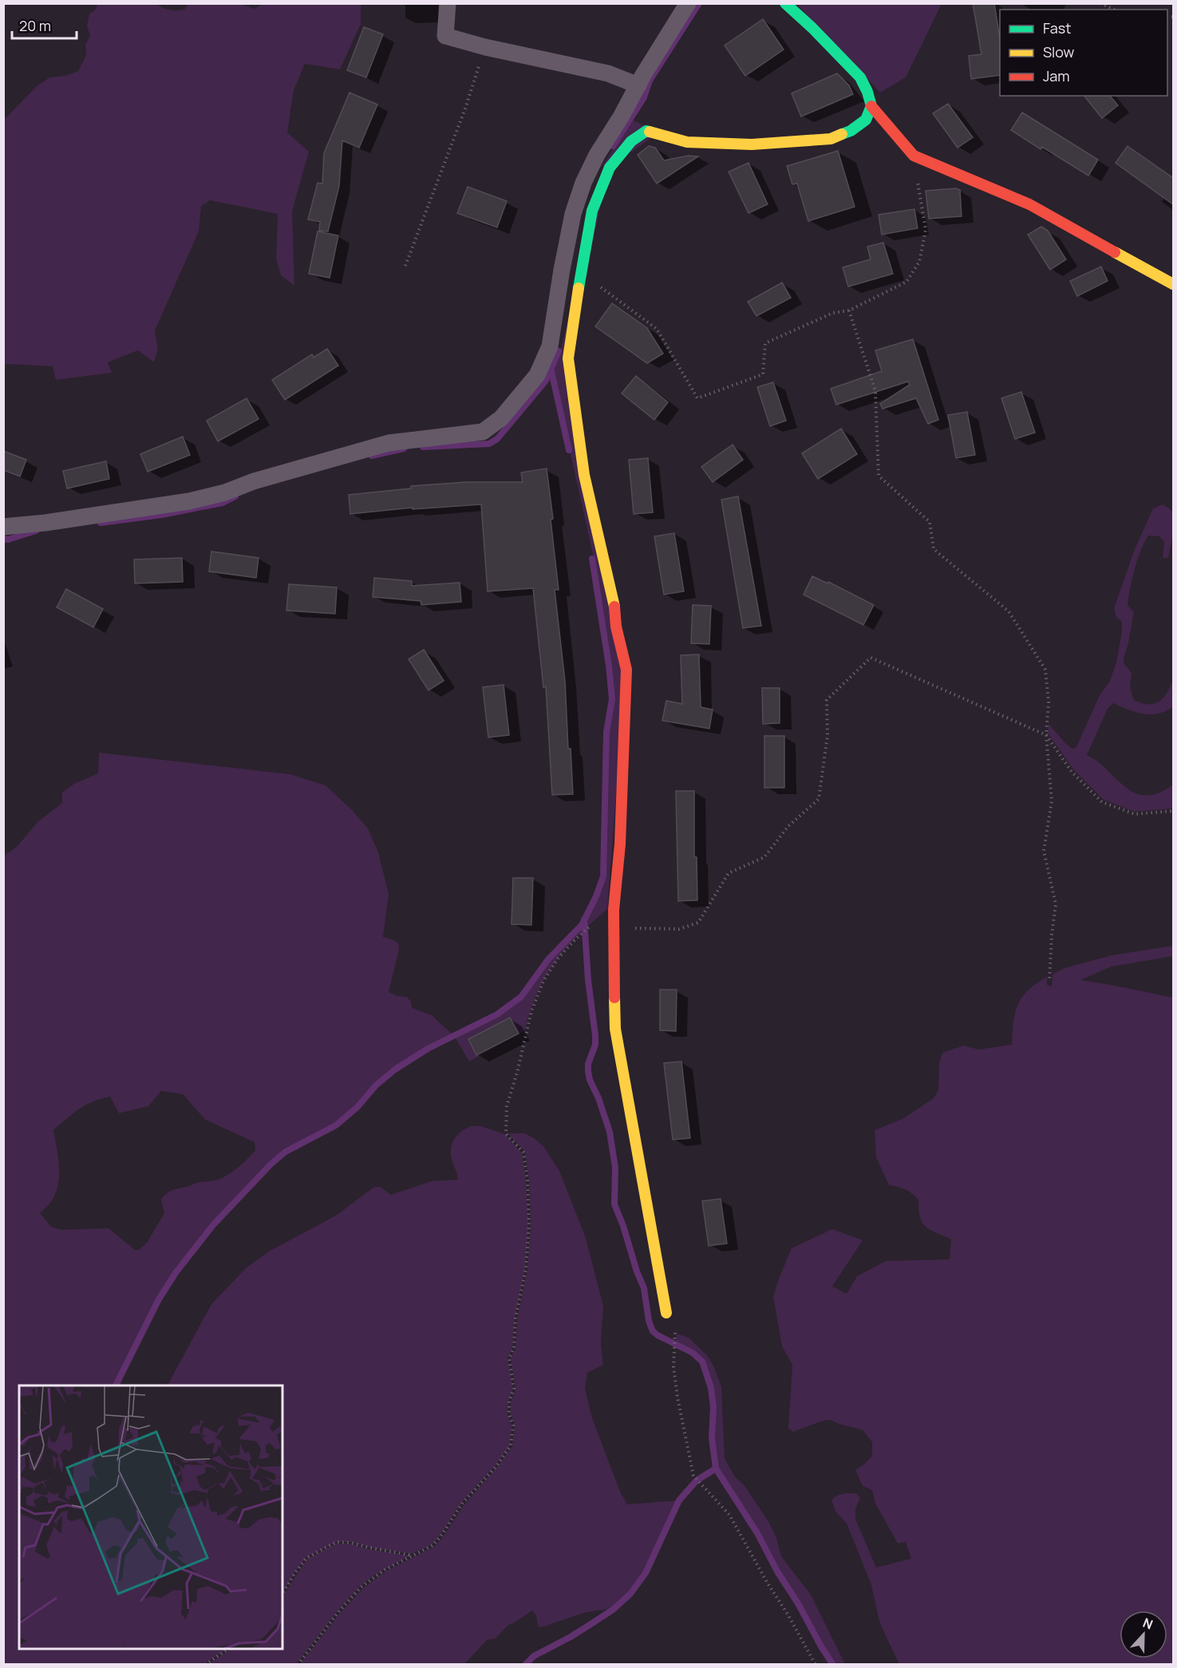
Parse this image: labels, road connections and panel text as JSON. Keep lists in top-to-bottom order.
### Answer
{
  "legend": ["Fast", "Slow", "Jam"],
  "scale_bar": "20 m",
  "north": "top"
}
